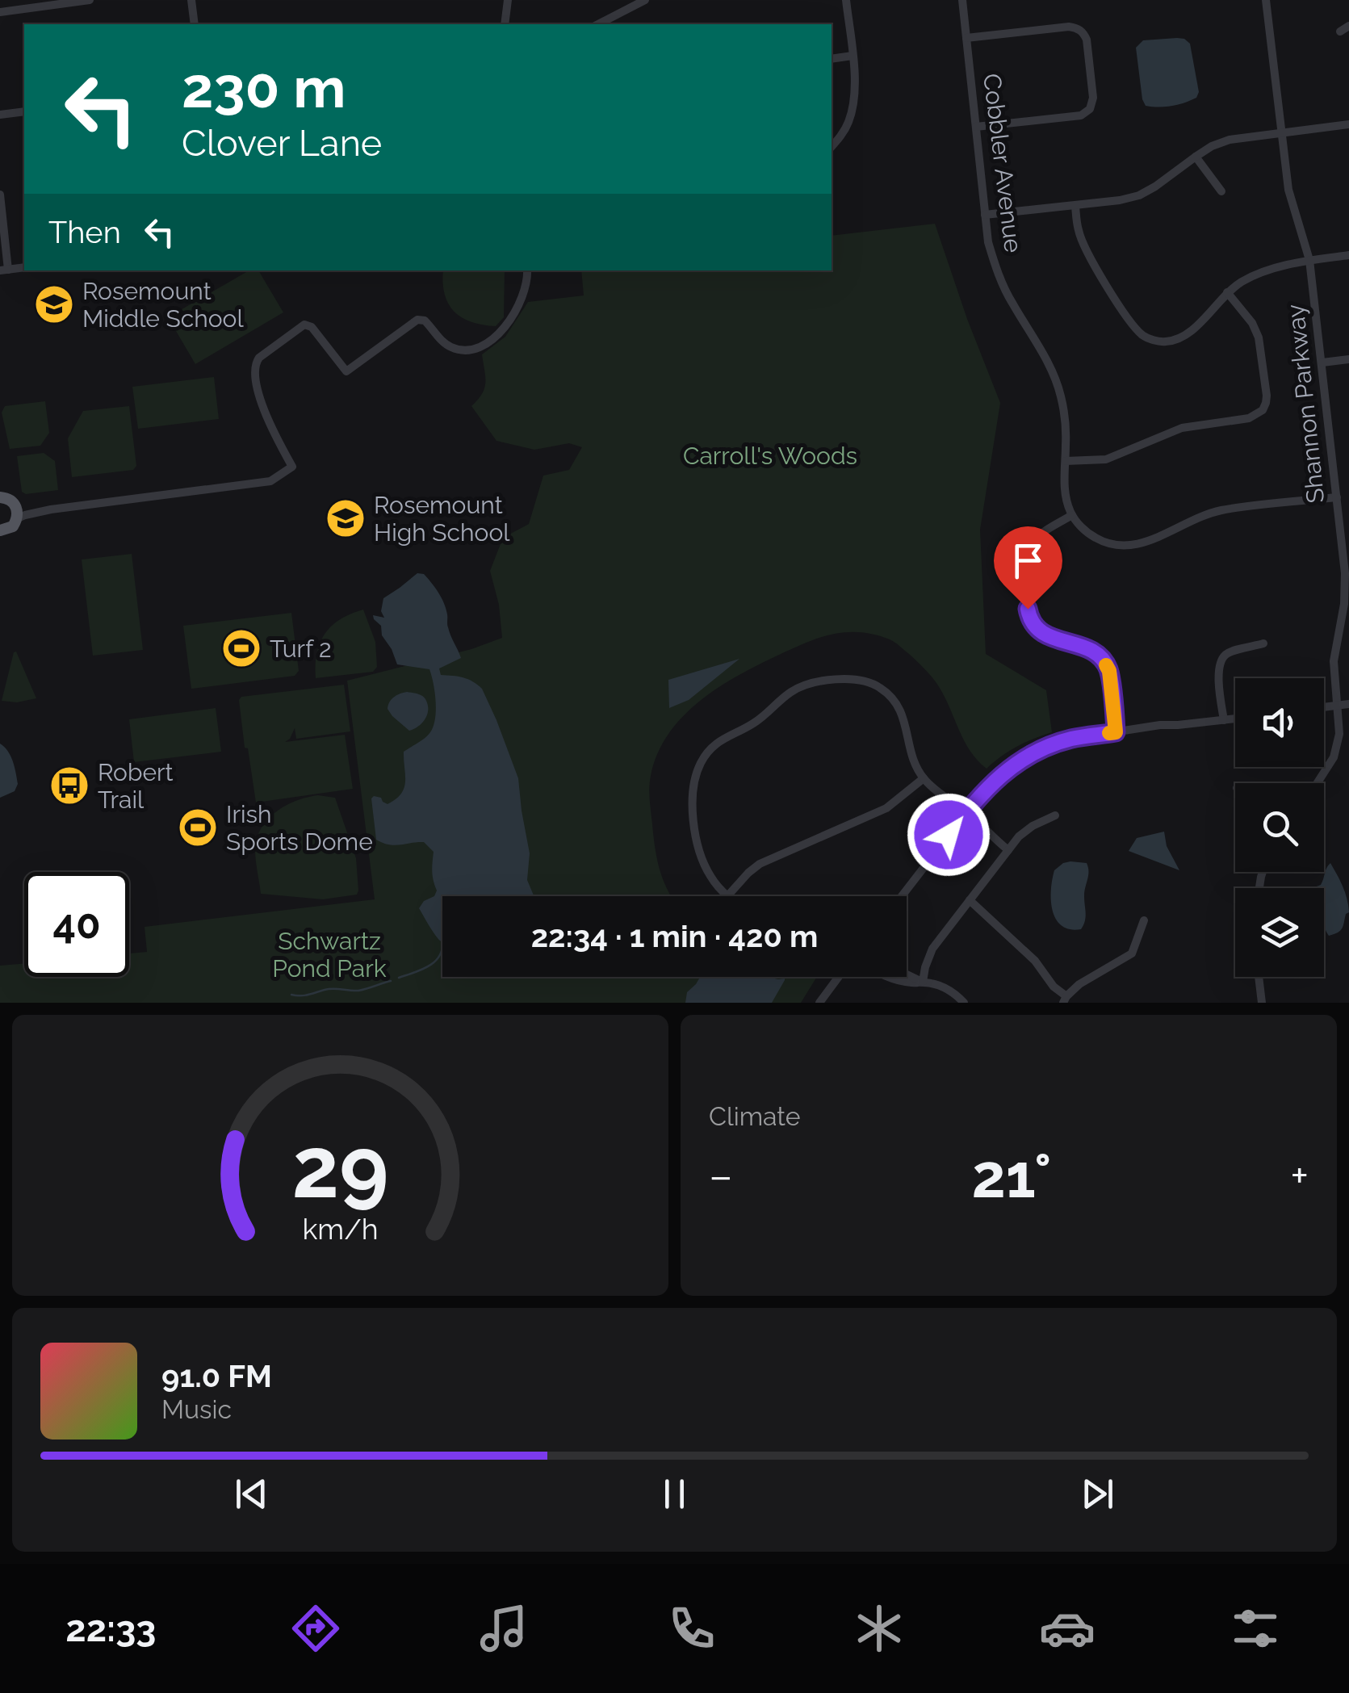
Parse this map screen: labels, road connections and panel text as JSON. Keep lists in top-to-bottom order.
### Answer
{
  "streets": {
    "street": ["Cobbler Avenue", "Shannon Parkway"]
  },
  "parks": ["Carroll's Woods", "Schwartz Pond Park"],
  "places": {
    "school or university": ["Rosemount Middle School", "Rosemount High School"],
    "sports": ["Turf 2", "Irish Sports Dome"],
    "bus stop": ["Robert Trail"]
  },
  "page": {
    "turn": ["230 m", "Clover Lane"],
    "then": "Then",
    "limit": "40",
    "trip": "22:34 · 1 min · 420 m",
    "tile": "Climate",
    "heat": ["−", "21°", "+"],
    "song": ["91.0 FM", "Music"],
    "tabs": "22:33",
    "gauge": ["29", "km/h"]
  }
}
